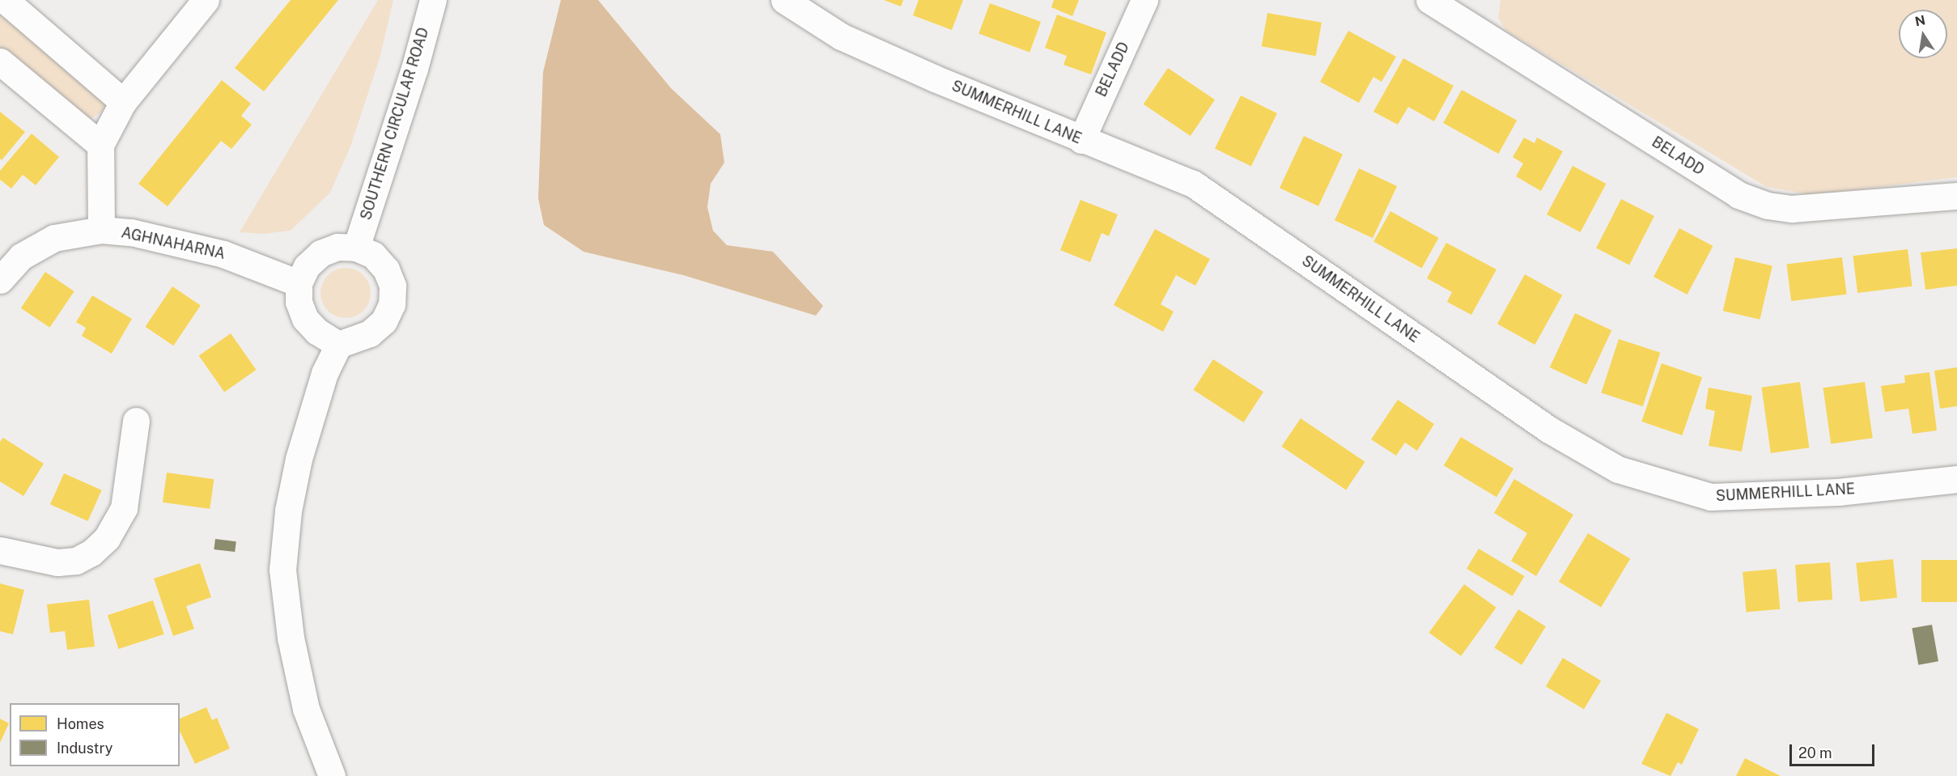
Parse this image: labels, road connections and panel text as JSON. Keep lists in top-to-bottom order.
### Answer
{
  "streets": {
    "street": [
      "BELADD",
      "SUMMERHILL LANE",
      "SOUTHERN CIRCULAR ROAD",
      "AGHNAHARNA"
    ]
  },
  "crossings": [
    ["BELADD", "SUMMERHILL LANE"],
    ["SOUTHERN CIRCULAR ROAD", "AGHNAHARNA"]
  ],
  "legend": ["Homes", "Industry"],
  "scale_bar": "20 m",
  "north": "top"
}
